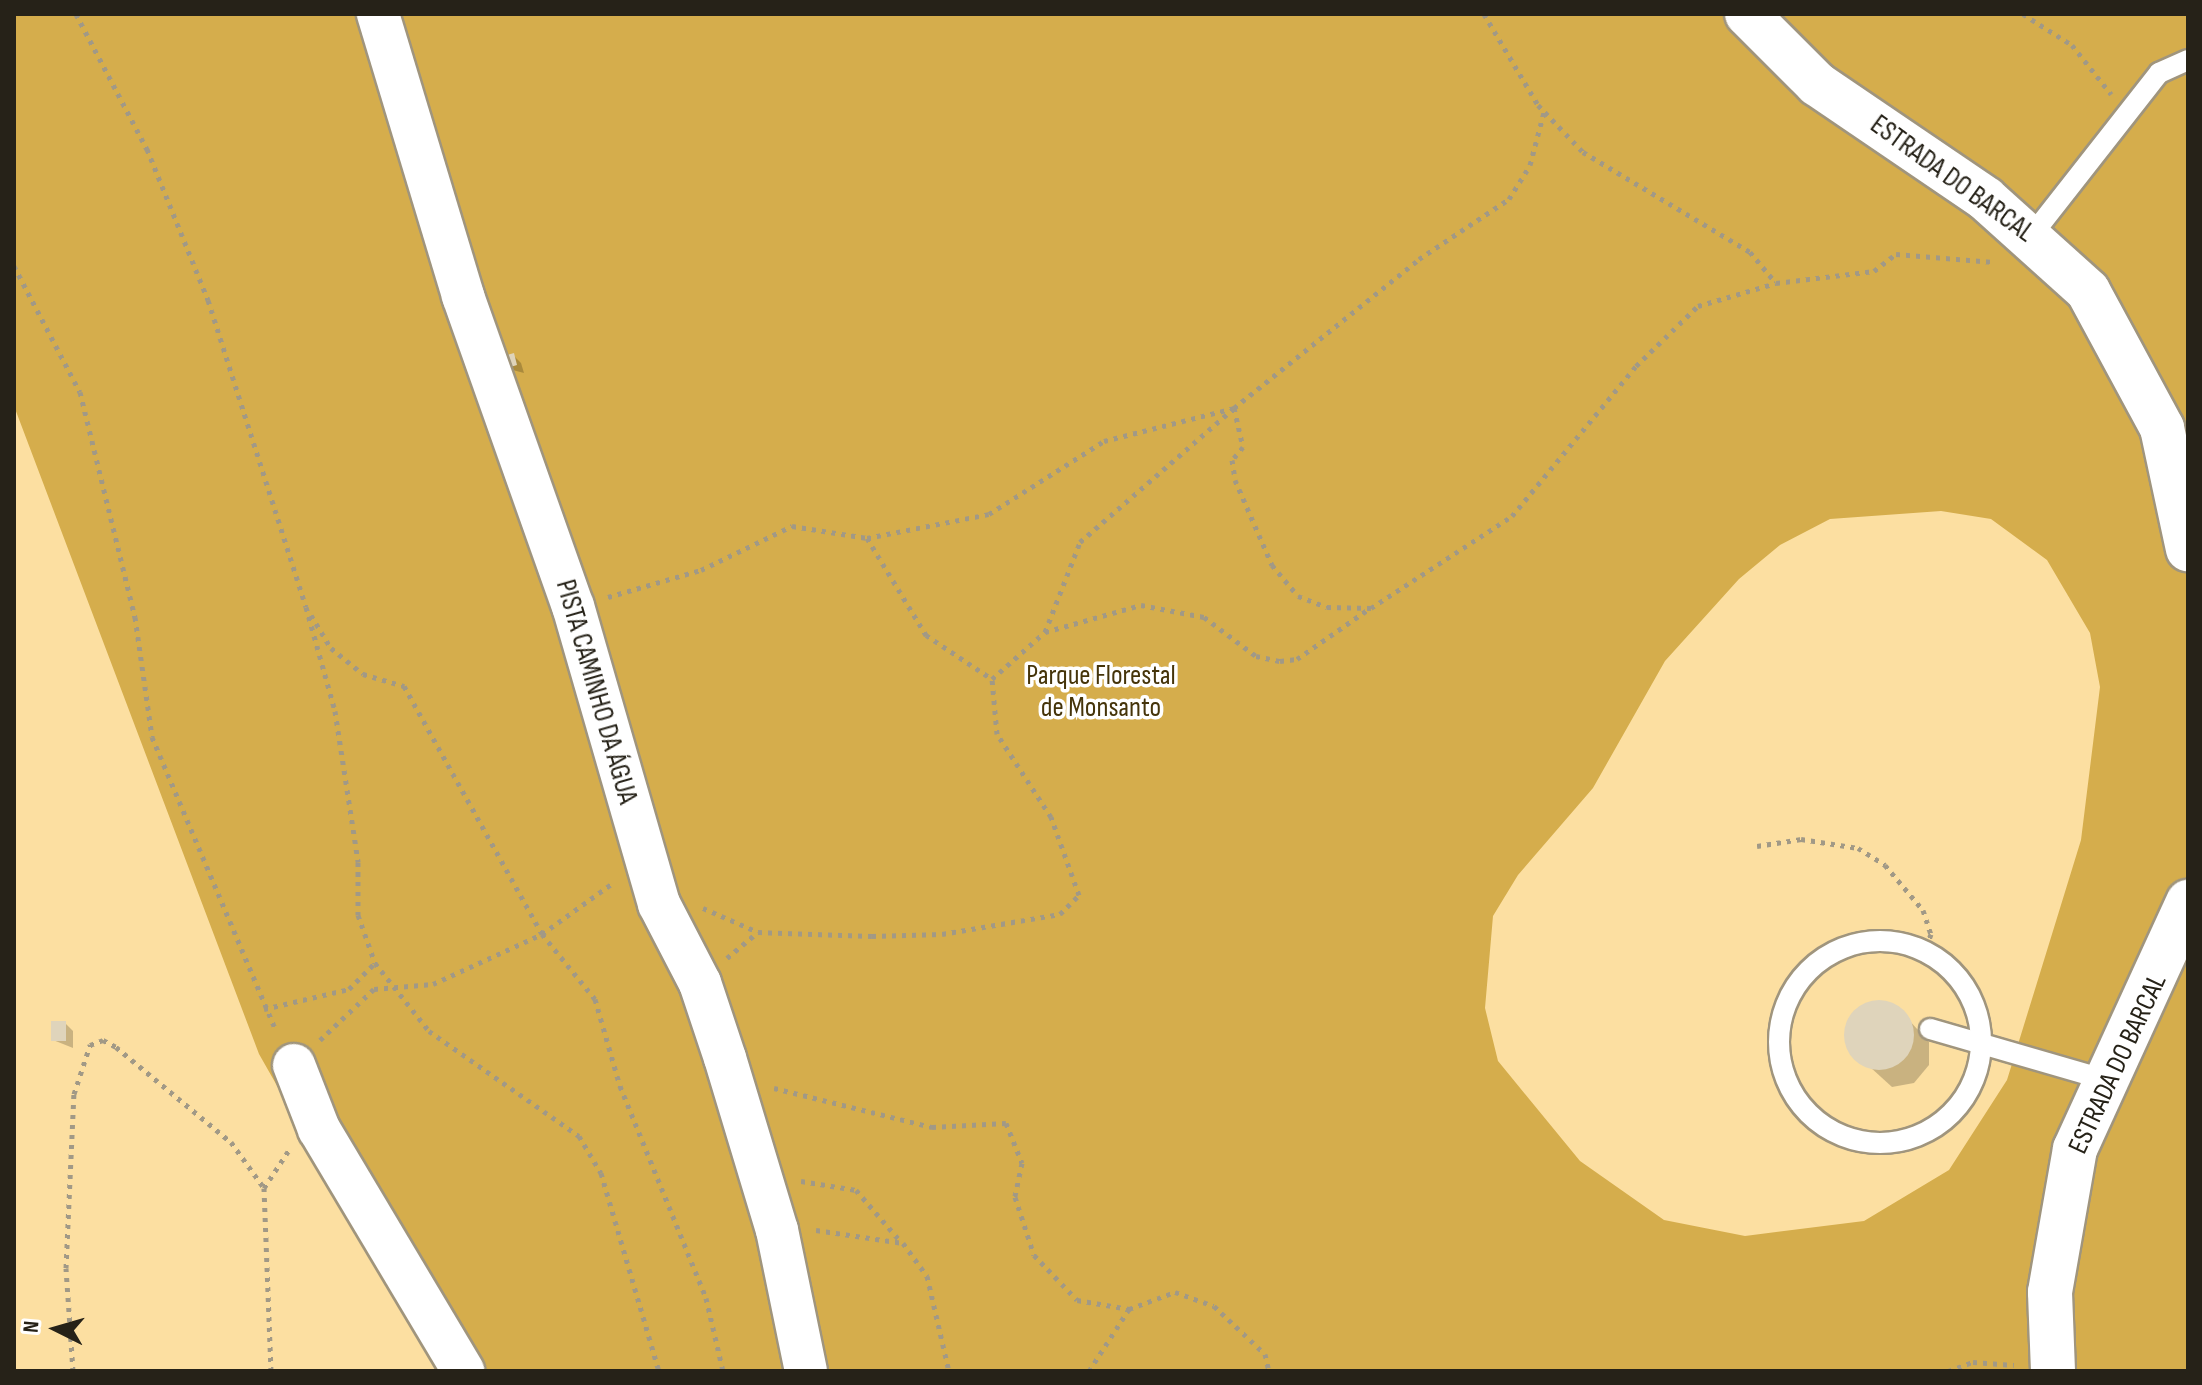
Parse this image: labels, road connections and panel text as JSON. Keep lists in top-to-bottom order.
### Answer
{
  "streets": {
    "street": ["ESTRADA DO BARCAL", "PISTA CAMINHO DA ÁGUA"]
  },
  "parks": ["Parque Florestal de Monsanto"],
  "north": "left"
}
